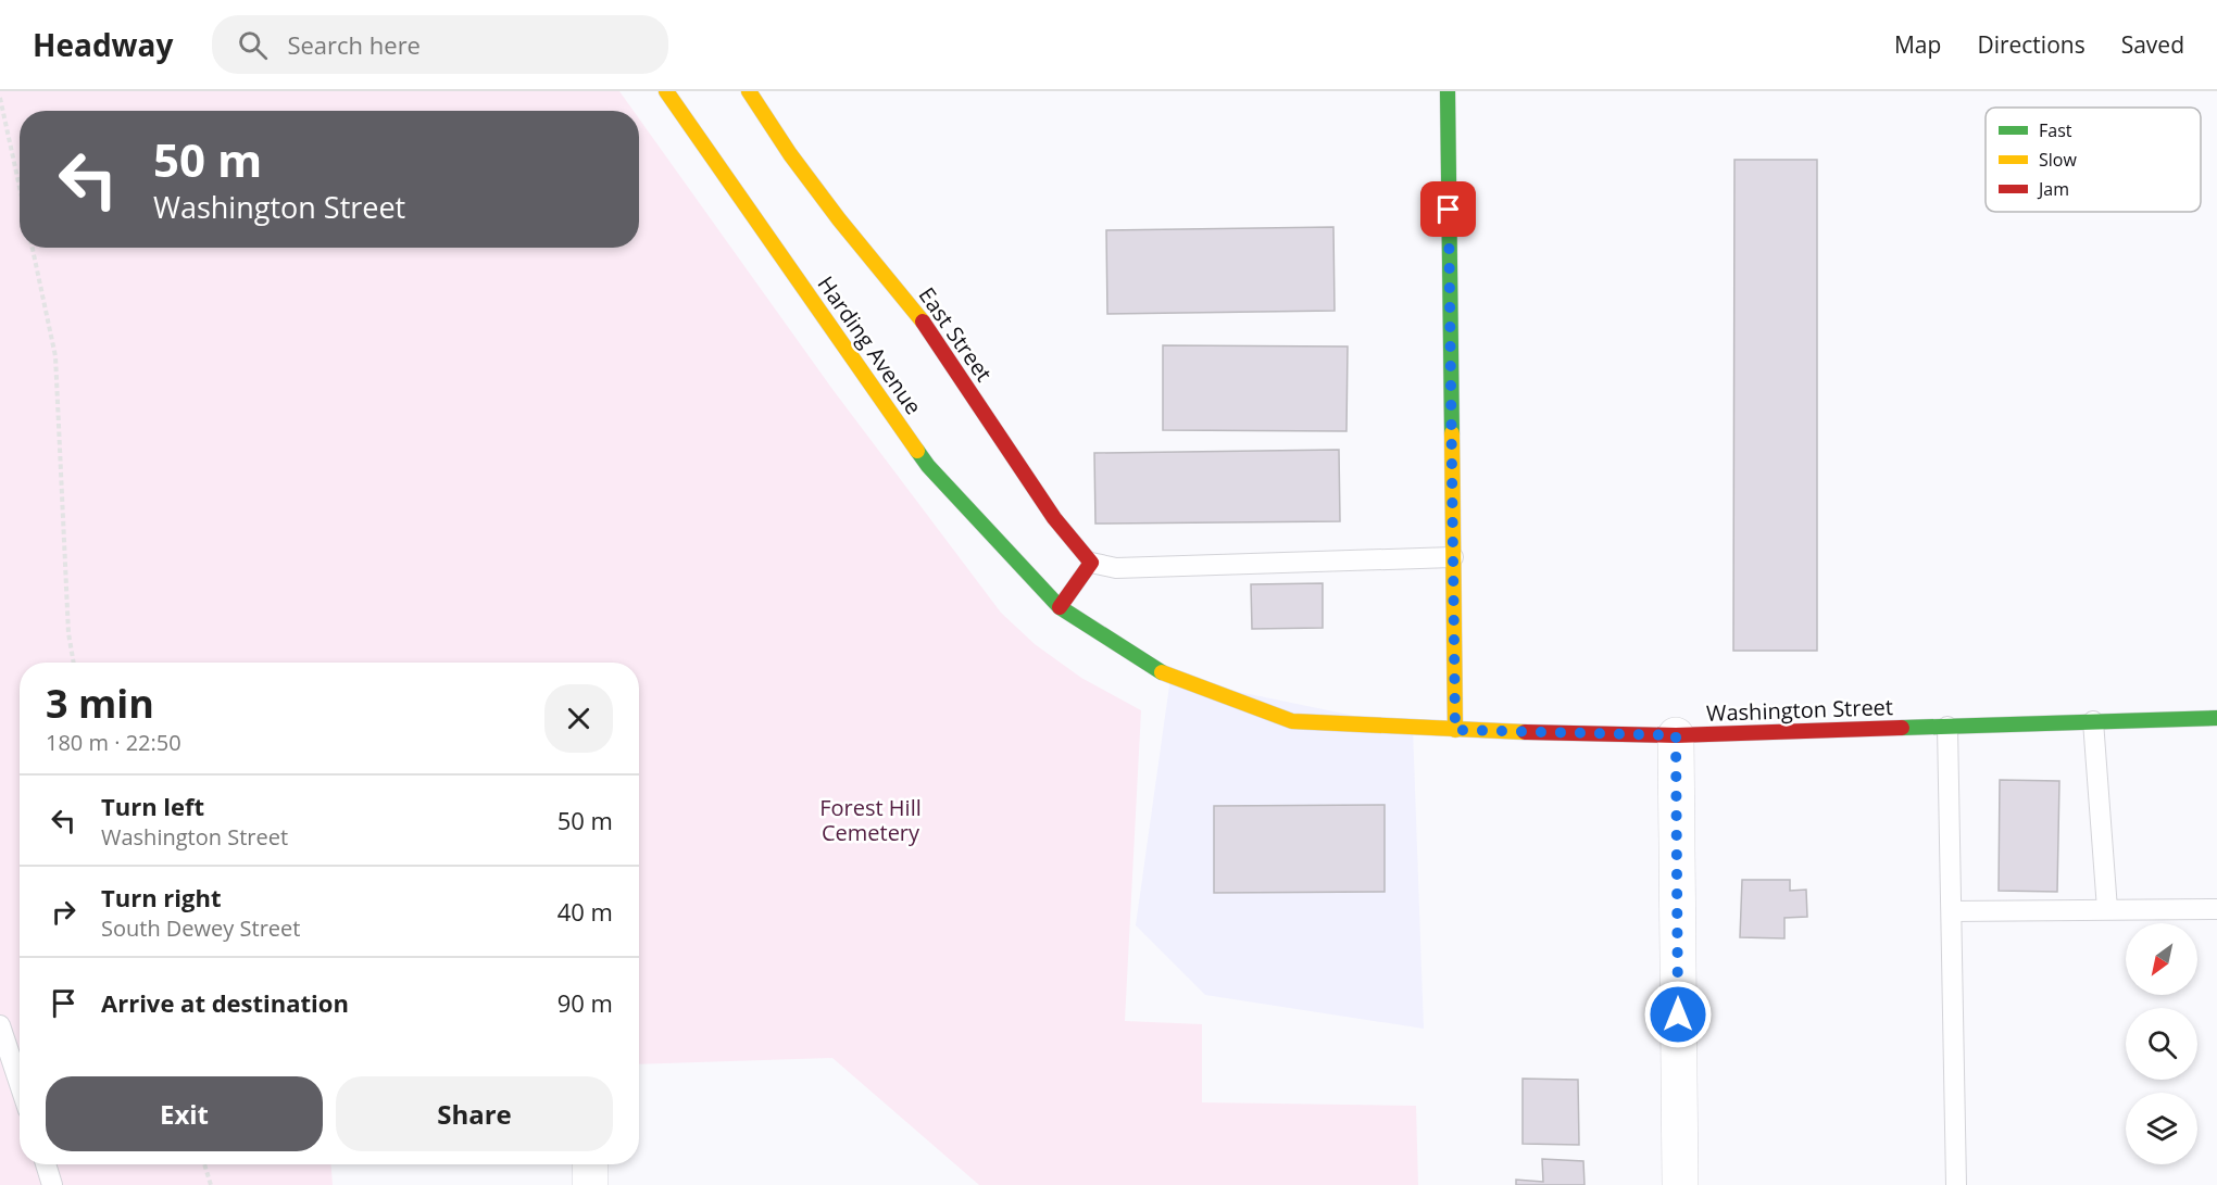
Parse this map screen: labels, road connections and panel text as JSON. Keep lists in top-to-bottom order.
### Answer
{
  "streets": {
    "main road": ["East Street", "Harding Avenue", "Washington Street"]
  },
  "crossings": [
    ["Harding Avenue", "Washington Street"]
  ],
  "parks": ["Forest Hill Cemetery"],
  "legend": ["Fast", "Slow", "Jam"],
  "north": "bottom left",
  "page": {
    "header": "Headway",
    "search": "Search here",
    "nav": ["Map", "Directions", "Saved"],
    "turn": ["50 m", "Washington Street"],
    "heading": ["3 min", "180 m · 22:50"],
    "list": [
      {
        "name": "Turn left",
        "note": "Washington Street",
        "value": "50 m"
      },
      {
        "name": "Turn right",
        "note": "South Dewey Street",
        "value": "40 m"
      },
      {
        "name": "Arrive at destination",
        "value": "90 m"
      }
    ],
    "buttons": ["Exit", "Share"]
  }
}
